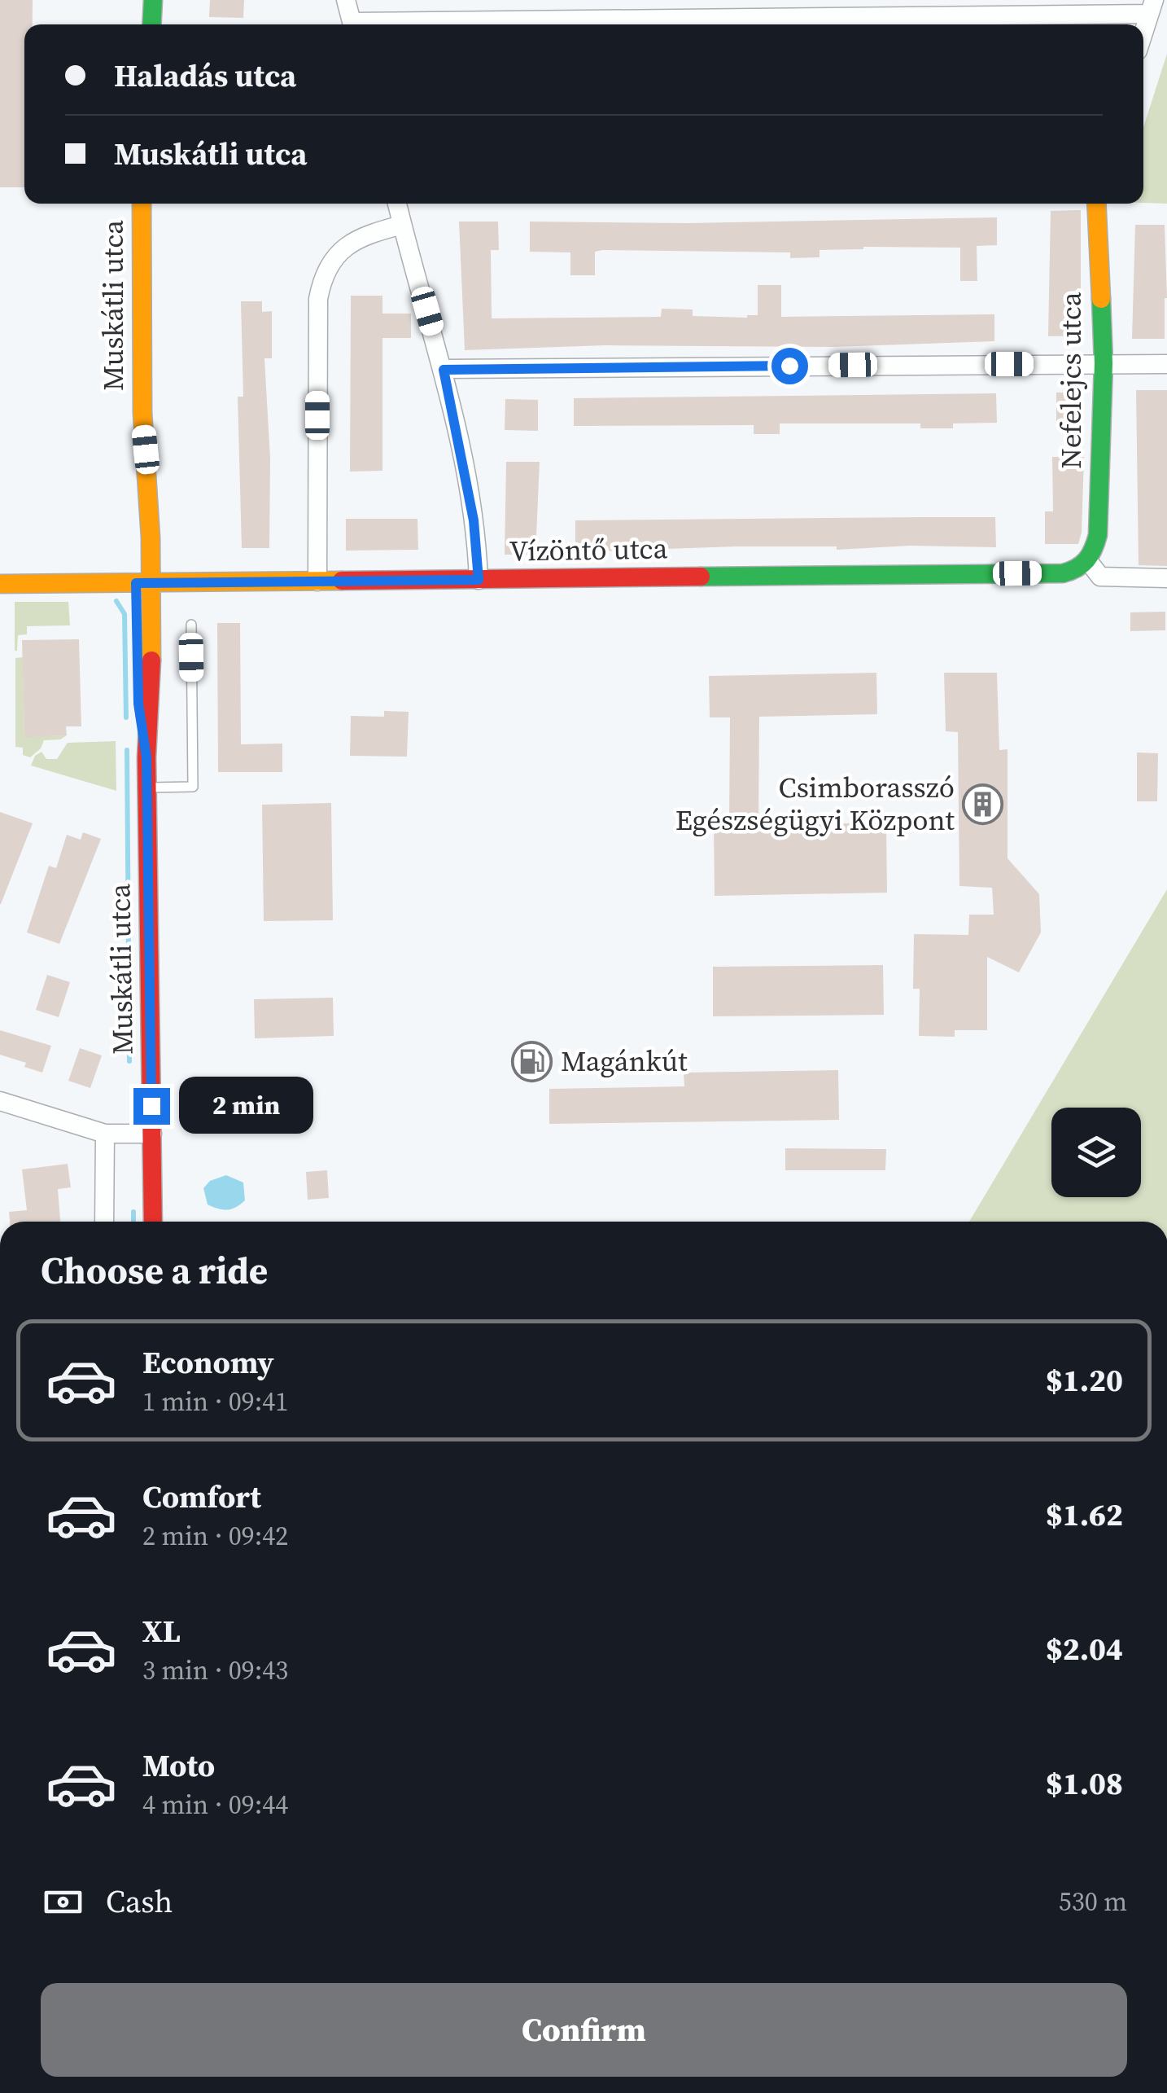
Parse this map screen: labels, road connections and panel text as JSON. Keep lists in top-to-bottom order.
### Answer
{
  "streets": {
    "street": ["Muskátli utca", "Nefelejcs utca", "Vízöntő utca"]
  },
  "crossings": [
    ["Muskátli utca", "Vízöntő utca"],
    ["Nefelejcs utca", "Vízöntő utca"]
  ],
  "places": {
    "building": ["Csimborasszó Egészségügyi Központ"],
    "fuel station": ["Magánkút"]
  },
  "page": {
    "banner": ["Haladás utca", "Muskátli utca"],
    "bubble": "2 min",
    "heading": "Choose a ride",
    "list": [
      {
        "name": "Economy",
        "note": "1 min · 09:41",
        "value": "$1.20"
      },
      {
        "name": "Comfort",
        "note": "2 min · 09:42",
        "value": "$1.62"
      },
      {
        "name": "XL",
        "note": "3 min · 09:43",
        "value": "$2.04"
      },
      {
        "name": "Moto",
        "note": "4 min · 09:44",
        "value": "$1.08"
      }
    ],
    "pay": ["Cash", "530 m"],
    "buttons": "Confirm"
  }
}
